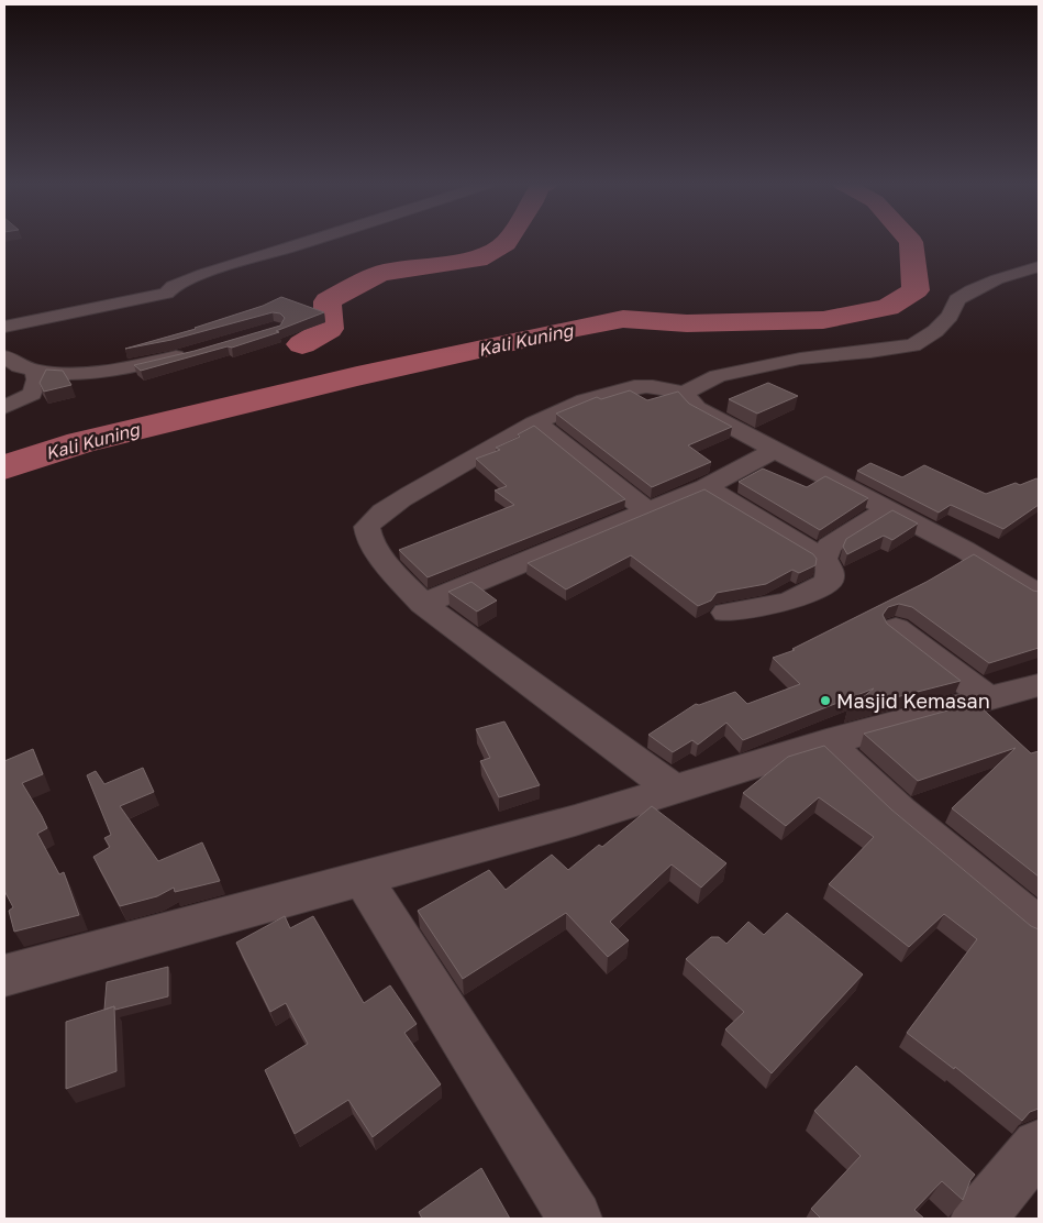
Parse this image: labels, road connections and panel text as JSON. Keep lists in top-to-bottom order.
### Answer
{
  "water": ["Kali Kuning"],
  "places": ["Masjid Kemasan"]
}
